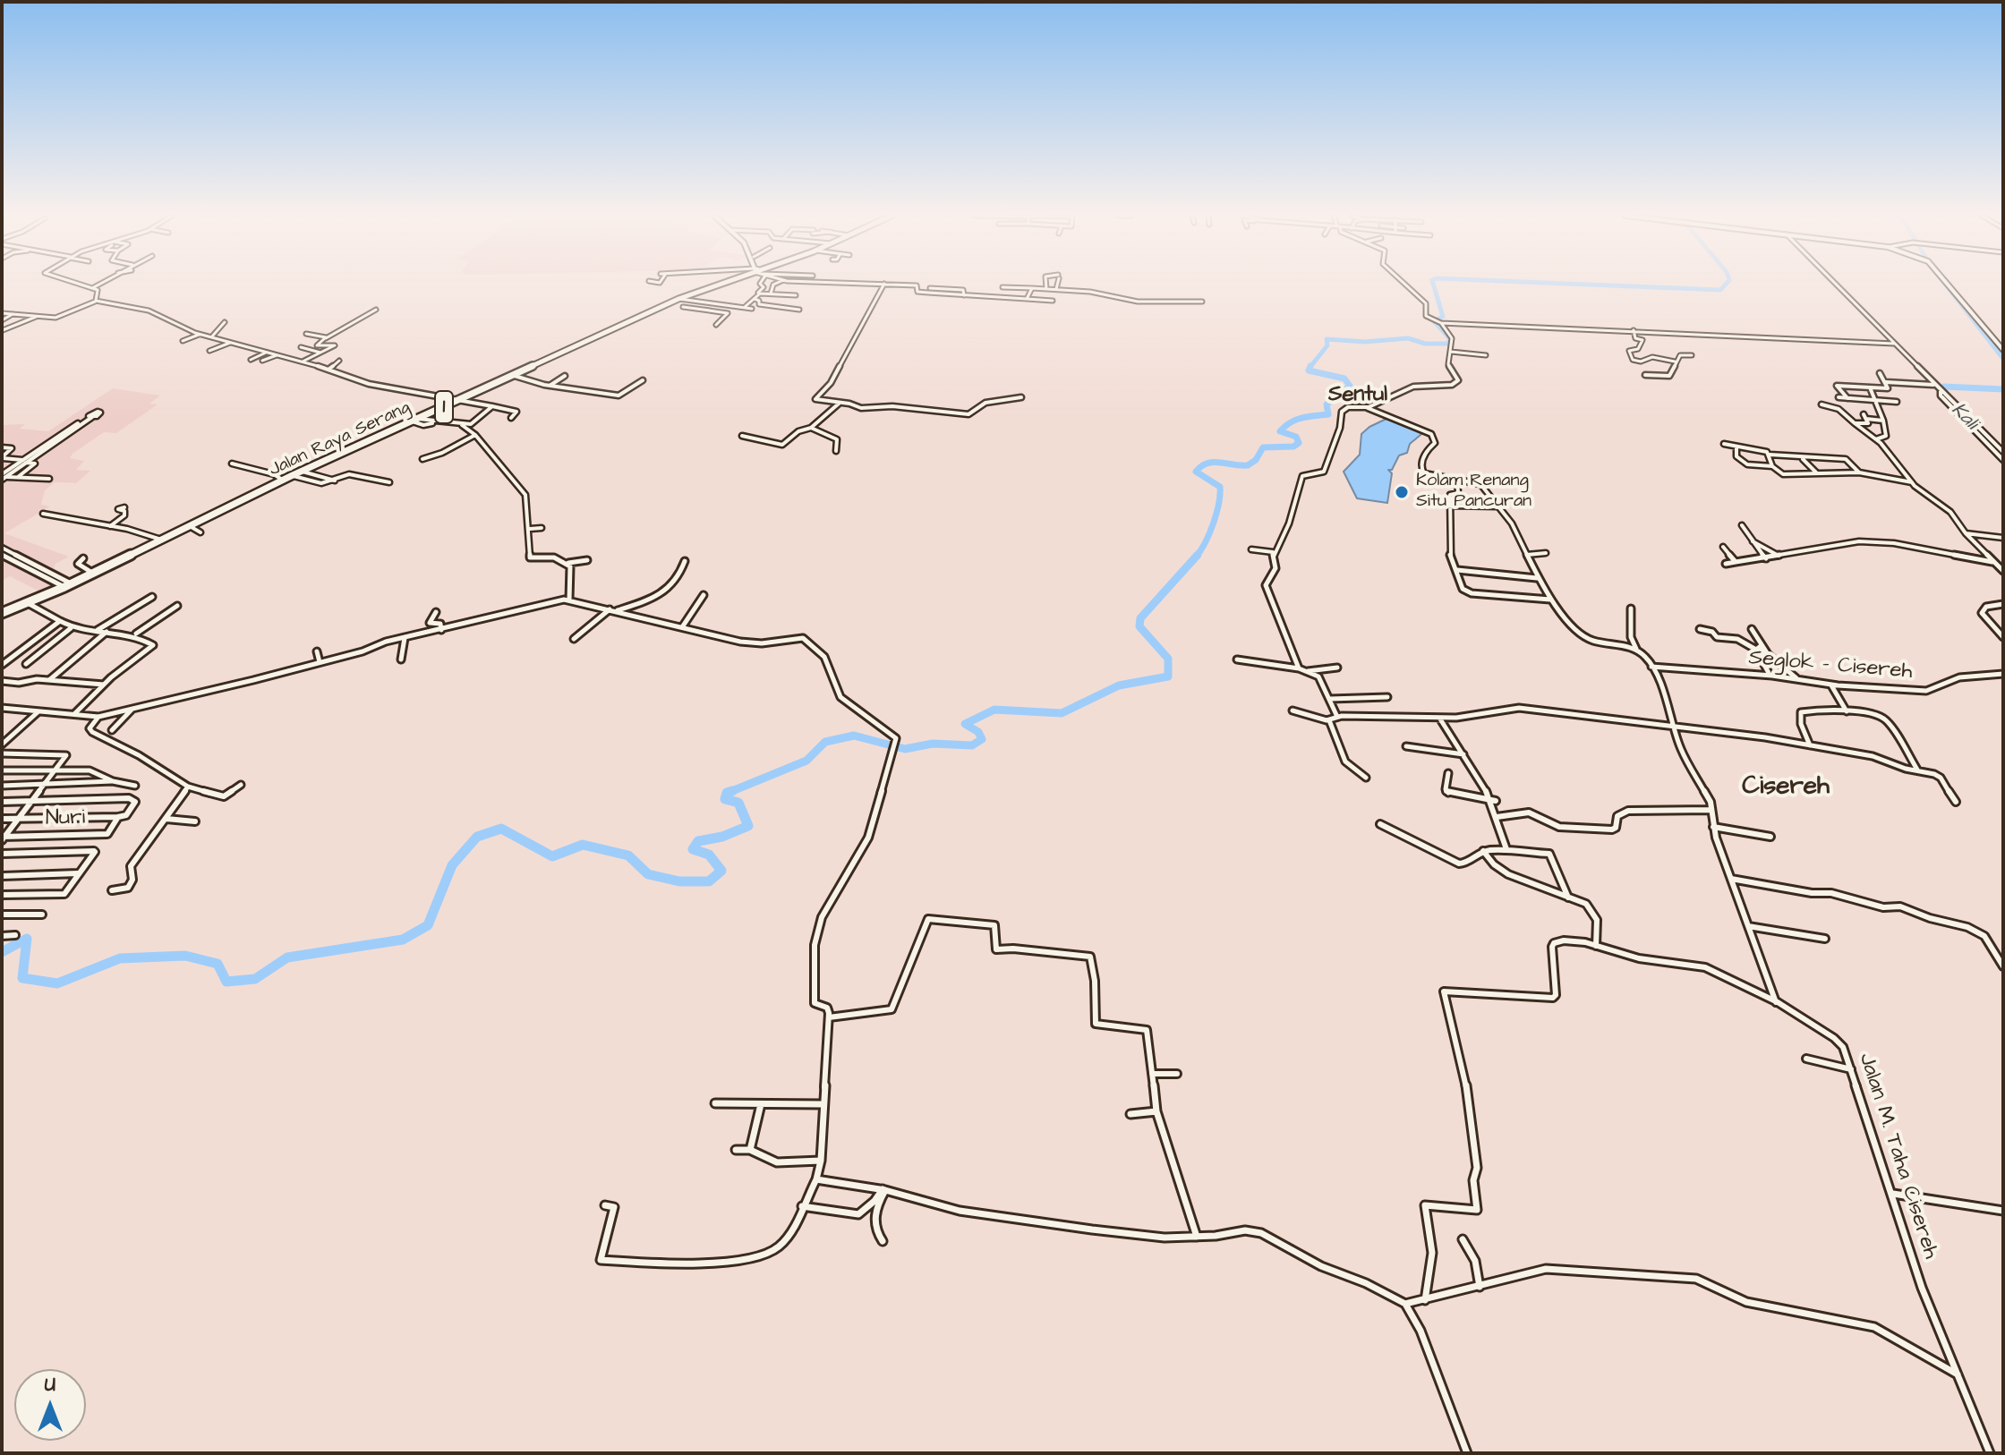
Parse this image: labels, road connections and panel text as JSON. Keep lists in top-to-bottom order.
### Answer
{
  "streets": {
    "highway": ["1", "Jalan Raya Serang"],
    "street": ["Seglok - Cisereh", "Nuri", "Jalan M. Taha Cisereh"]
  },
  "districts": ["Sentul", "Cisereh"],
  "water": ["Kali"],
  "places": ["Kolam Renang Situ Pancuran"],
  "north": "top"
}
